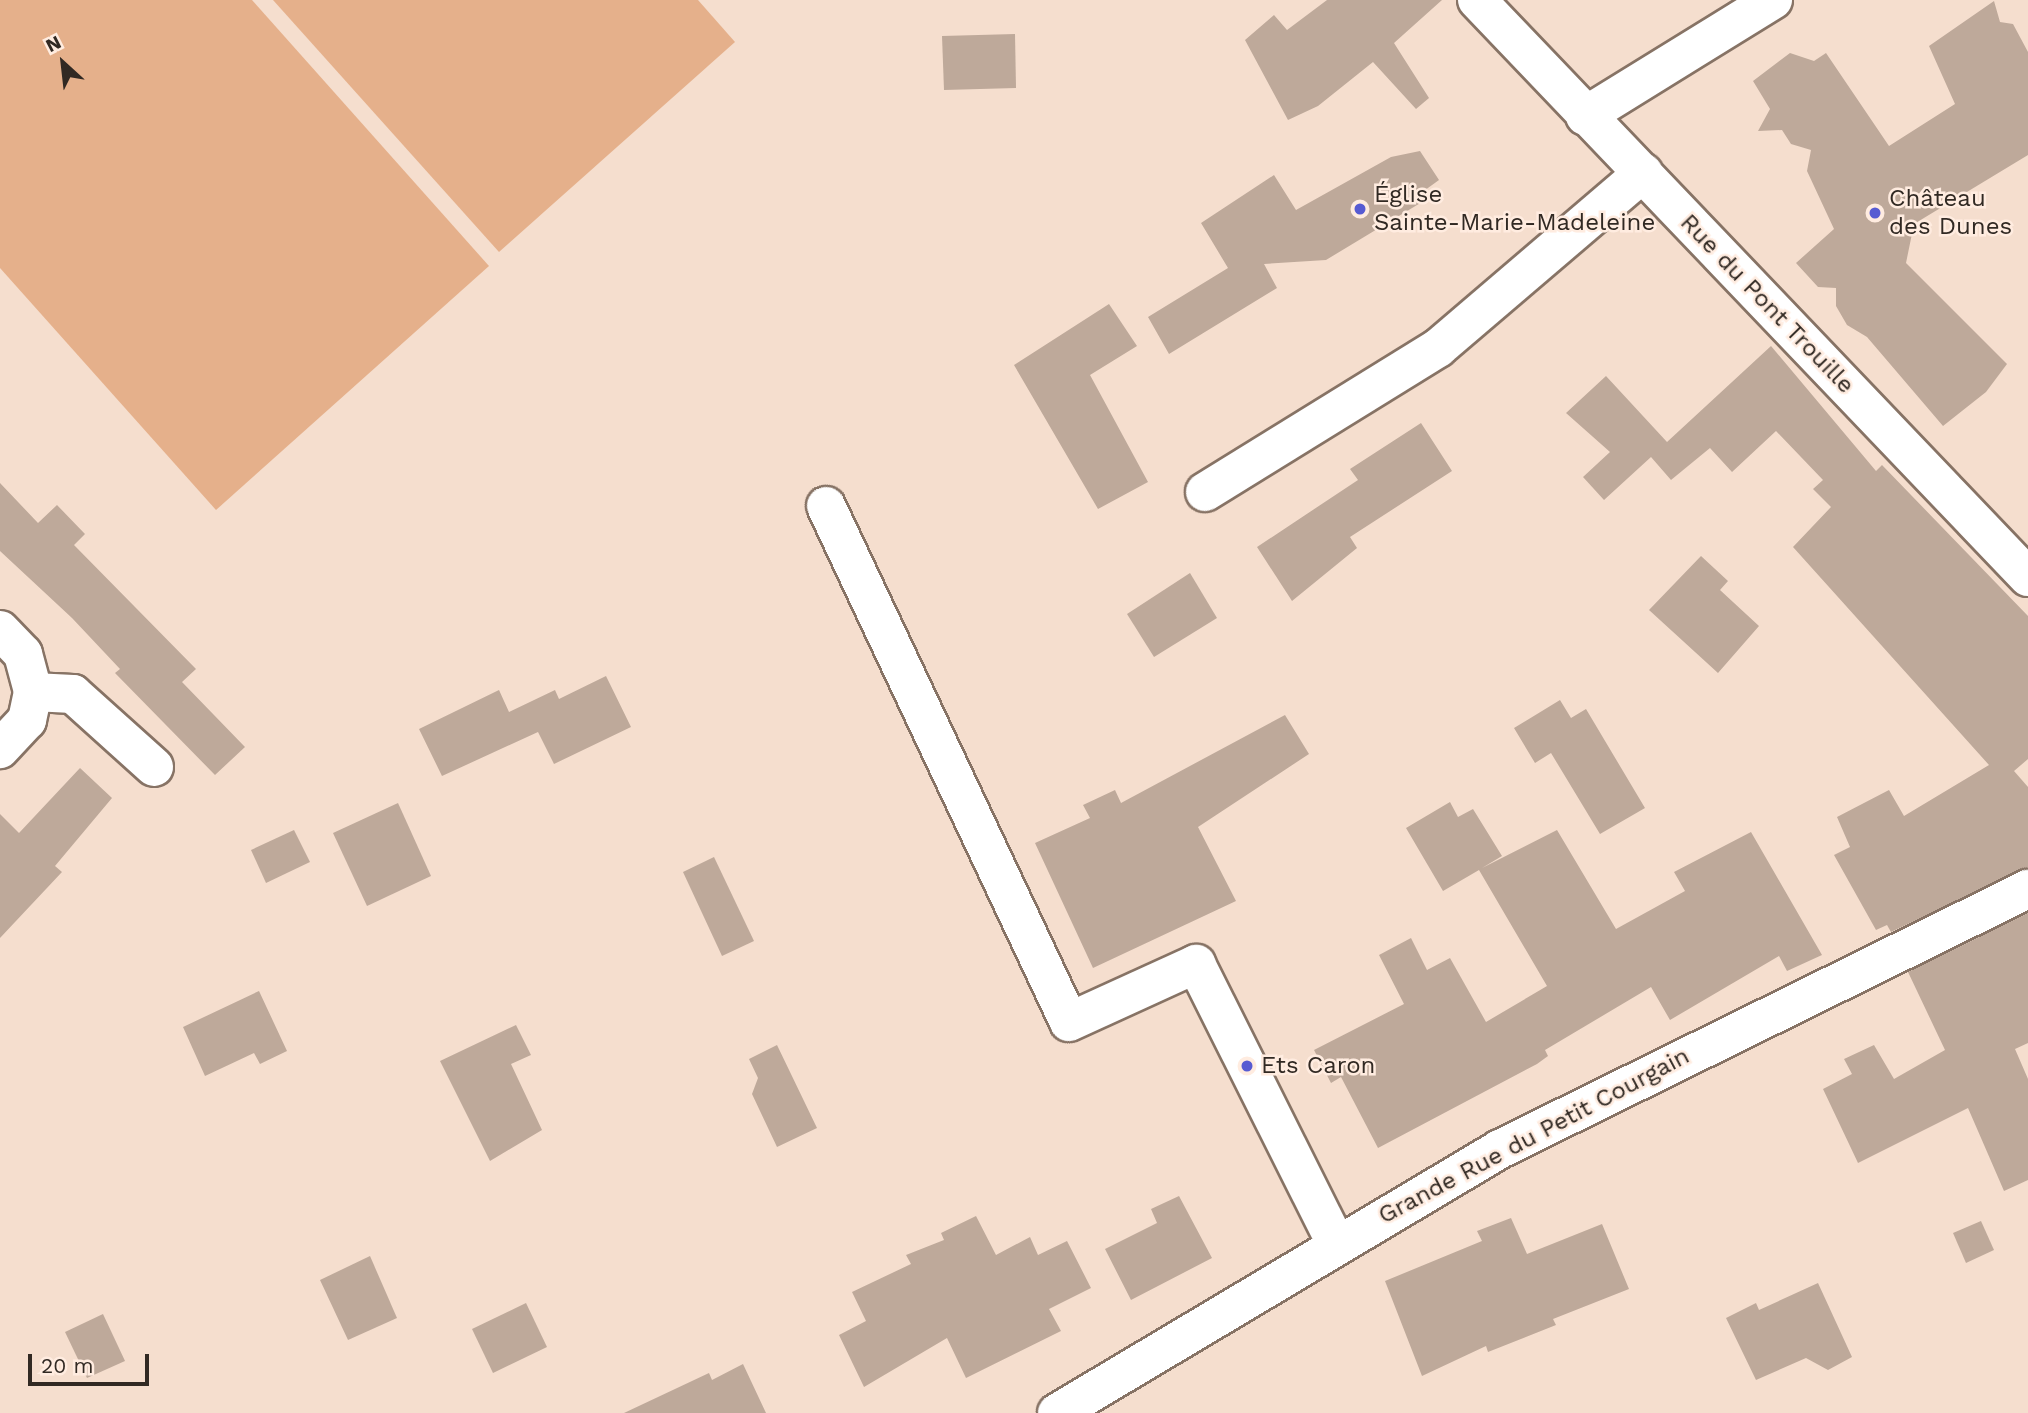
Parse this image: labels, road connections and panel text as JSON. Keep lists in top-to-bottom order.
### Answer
{
  "streets": {
    "street": ["Rue du Pont Trouille", "Grande Rue du Petit Courgain"]
  },
  "places": ["Église Sainte-Marie-Madeleine", "Château des Dunes", "Ets Caron"],
  "scale_bar": "20 m",
  "north": "top left"
}
